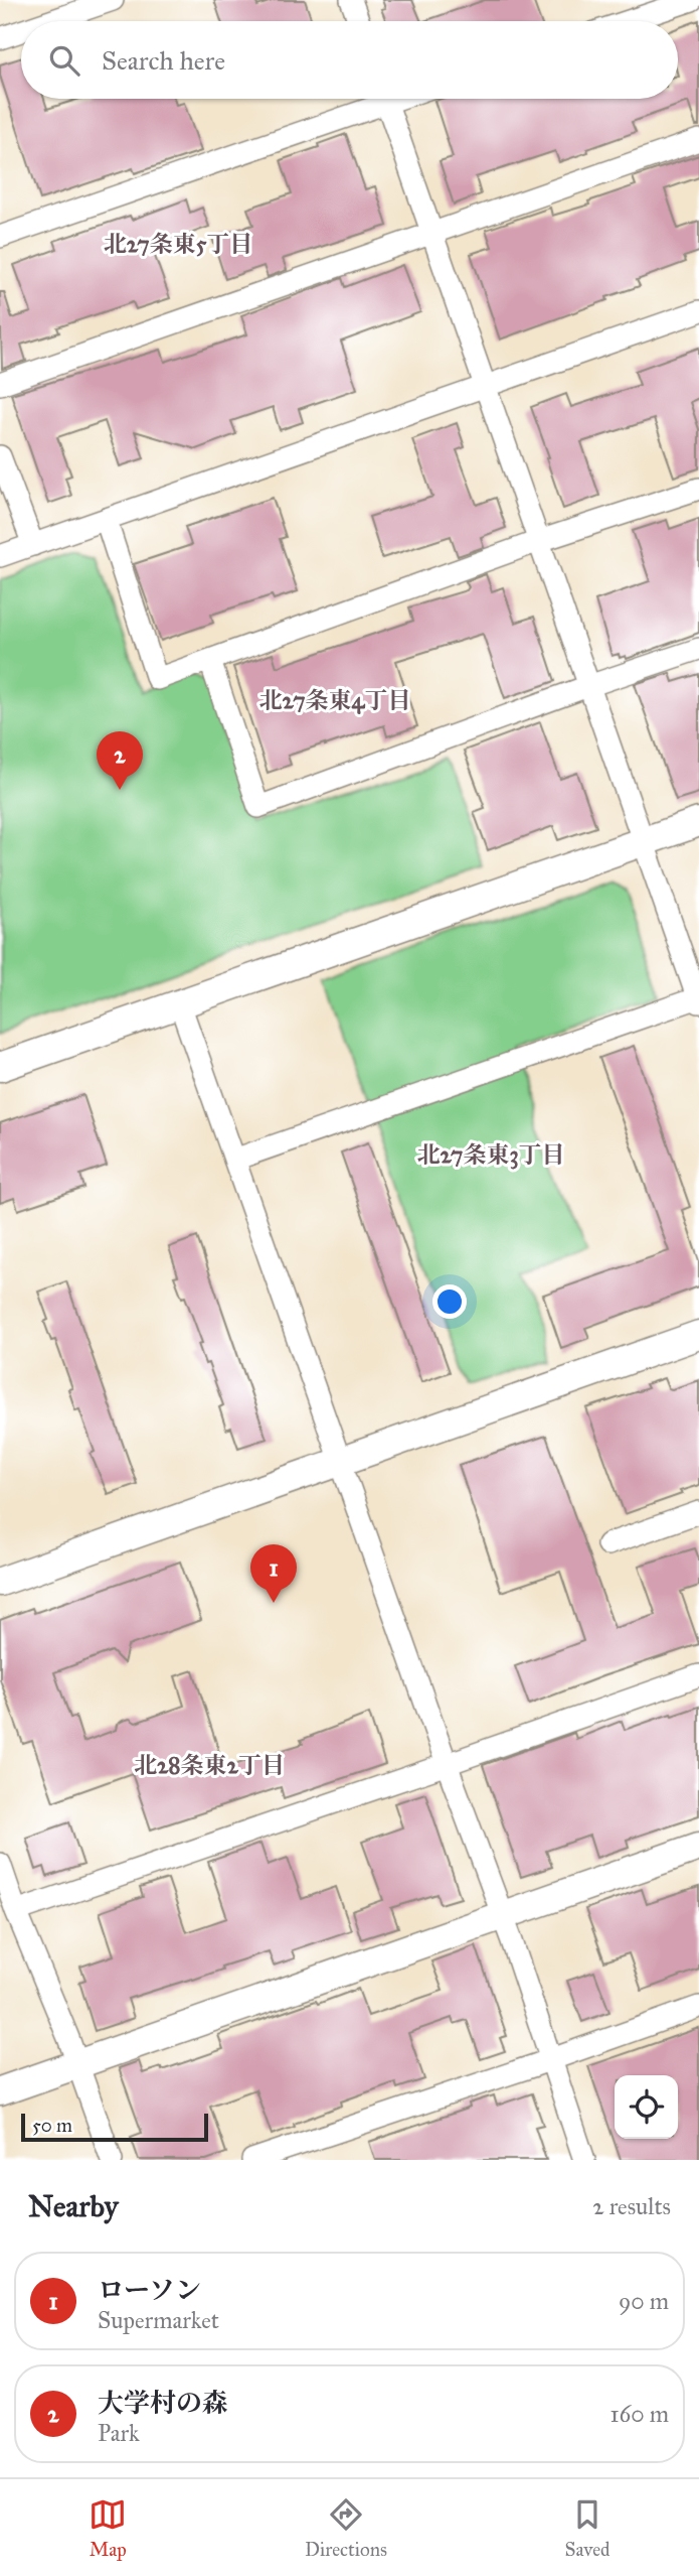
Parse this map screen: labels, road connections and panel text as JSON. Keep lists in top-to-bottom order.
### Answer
{
  "districts": [
    "北27条東5丁目",
    "北27条東4丁目",
    "北27条東3丁目",
    "北28条東2丁目"
  ],
  "scale_bar": "50 m",
  "page": {
    "search": "Search here",
    "pins": ["2", "1"],
    "scale": "50 m",
    "heading": ["Nearby", "2 results"],
    "list": [
      {
        "mark": "1",
        "name": "ローソン",
        "note": "Supermarket",
        "value": "90 m"
      },
      {
        "mark": "2",
        "name": "大学村の森",
        "note": "Park",
        "value": "160 m"
      }
    ],
    "nav": ["Map", "Directions", "Saved"]
  }
}
